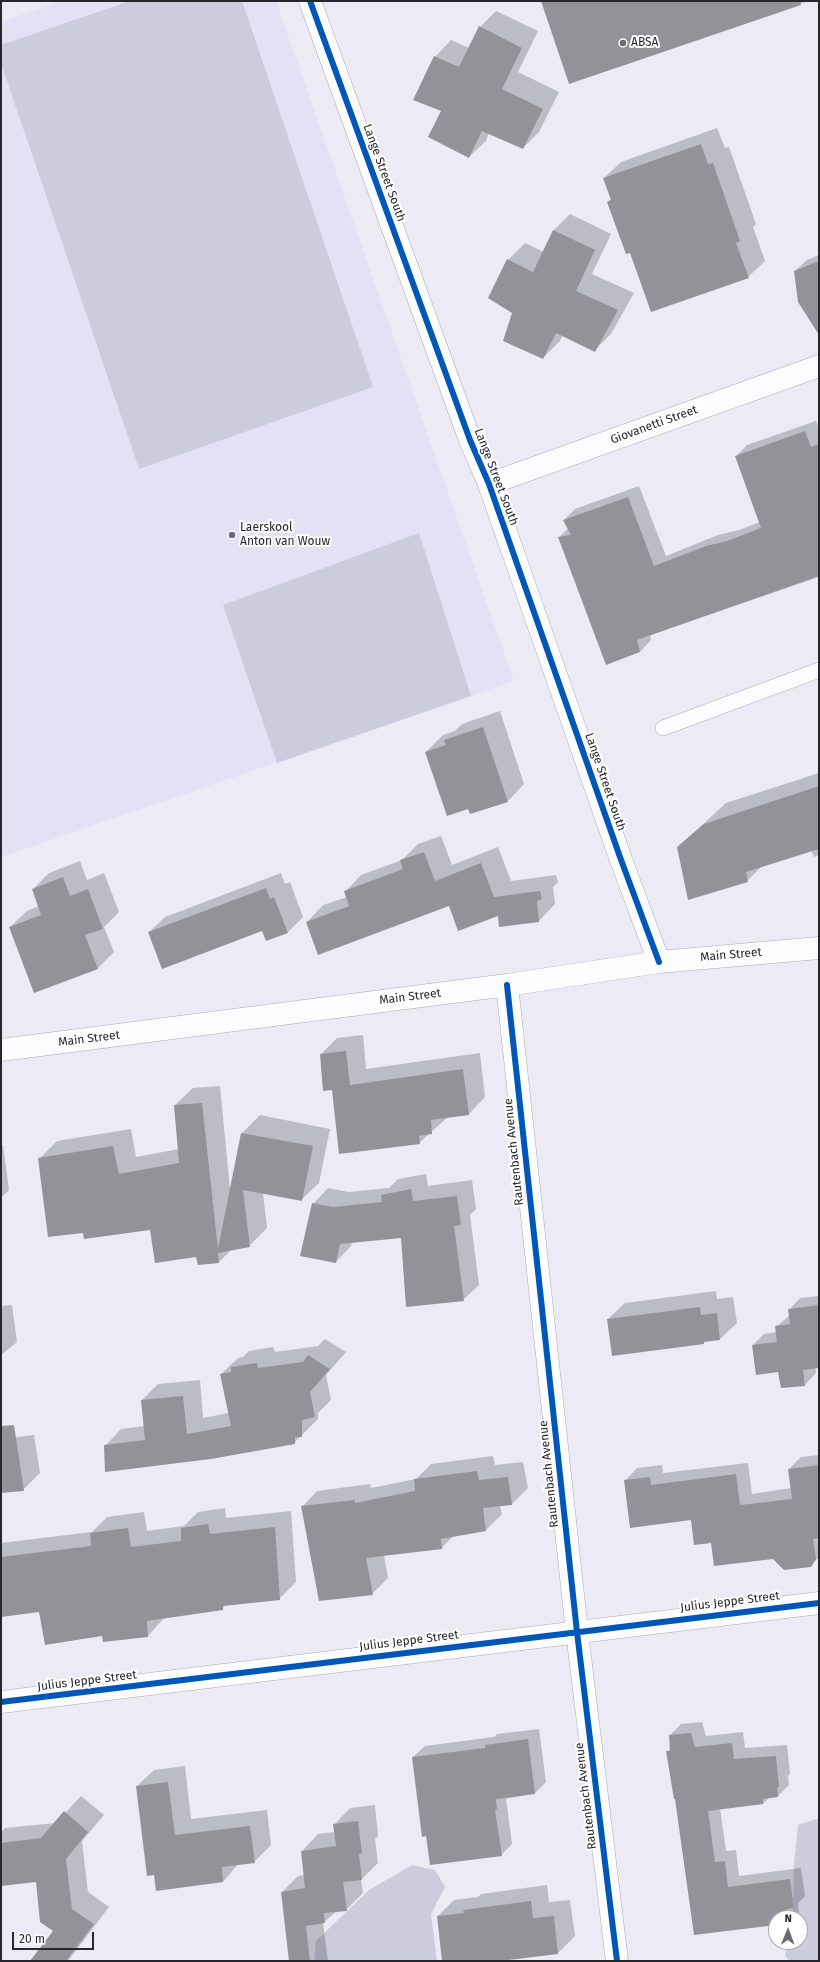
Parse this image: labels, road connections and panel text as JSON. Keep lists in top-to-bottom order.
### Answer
{
  "streets": {
    "street": [
      "Lange Street South",
      "Giovanetti Street",
      "Main Street",
      "Rautenbach Avenue",
      "Julius Jeppe Street"
    ]
  },
  "crossings": [
    ["Lange Street South", "Giovanetti Street"],
    ["Lange Street South", "Main Street"],
    ["Main Street", "Rautenbach Avenue"],
    ["Rautenbach Avenue", "Julius Jeppe Street"]
  ],
  "places": ["ABSA", "Laerskool Anton van Wouw"],
  "scale_bar": "20 m",
  "north": "top"
}
